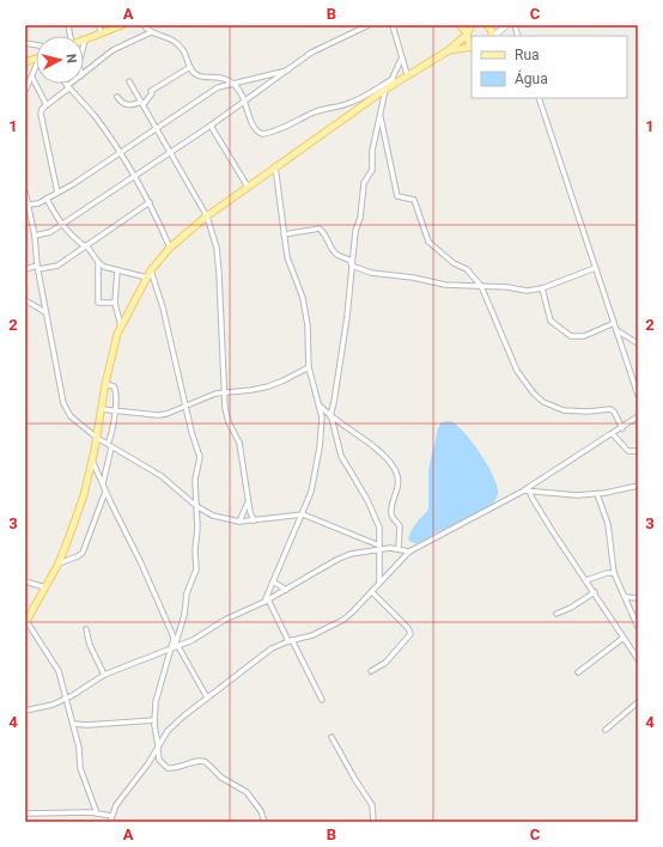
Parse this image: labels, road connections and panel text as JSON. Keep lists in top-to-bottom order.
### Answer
{
  "legend": ["Rua", "Água"],
  "north": "right",
  "grid": {
    "columns": ["A", "B", "C"],
    "rows": [
      "1",
      "2",
      "3",
      "4"
    ]
  }
}
